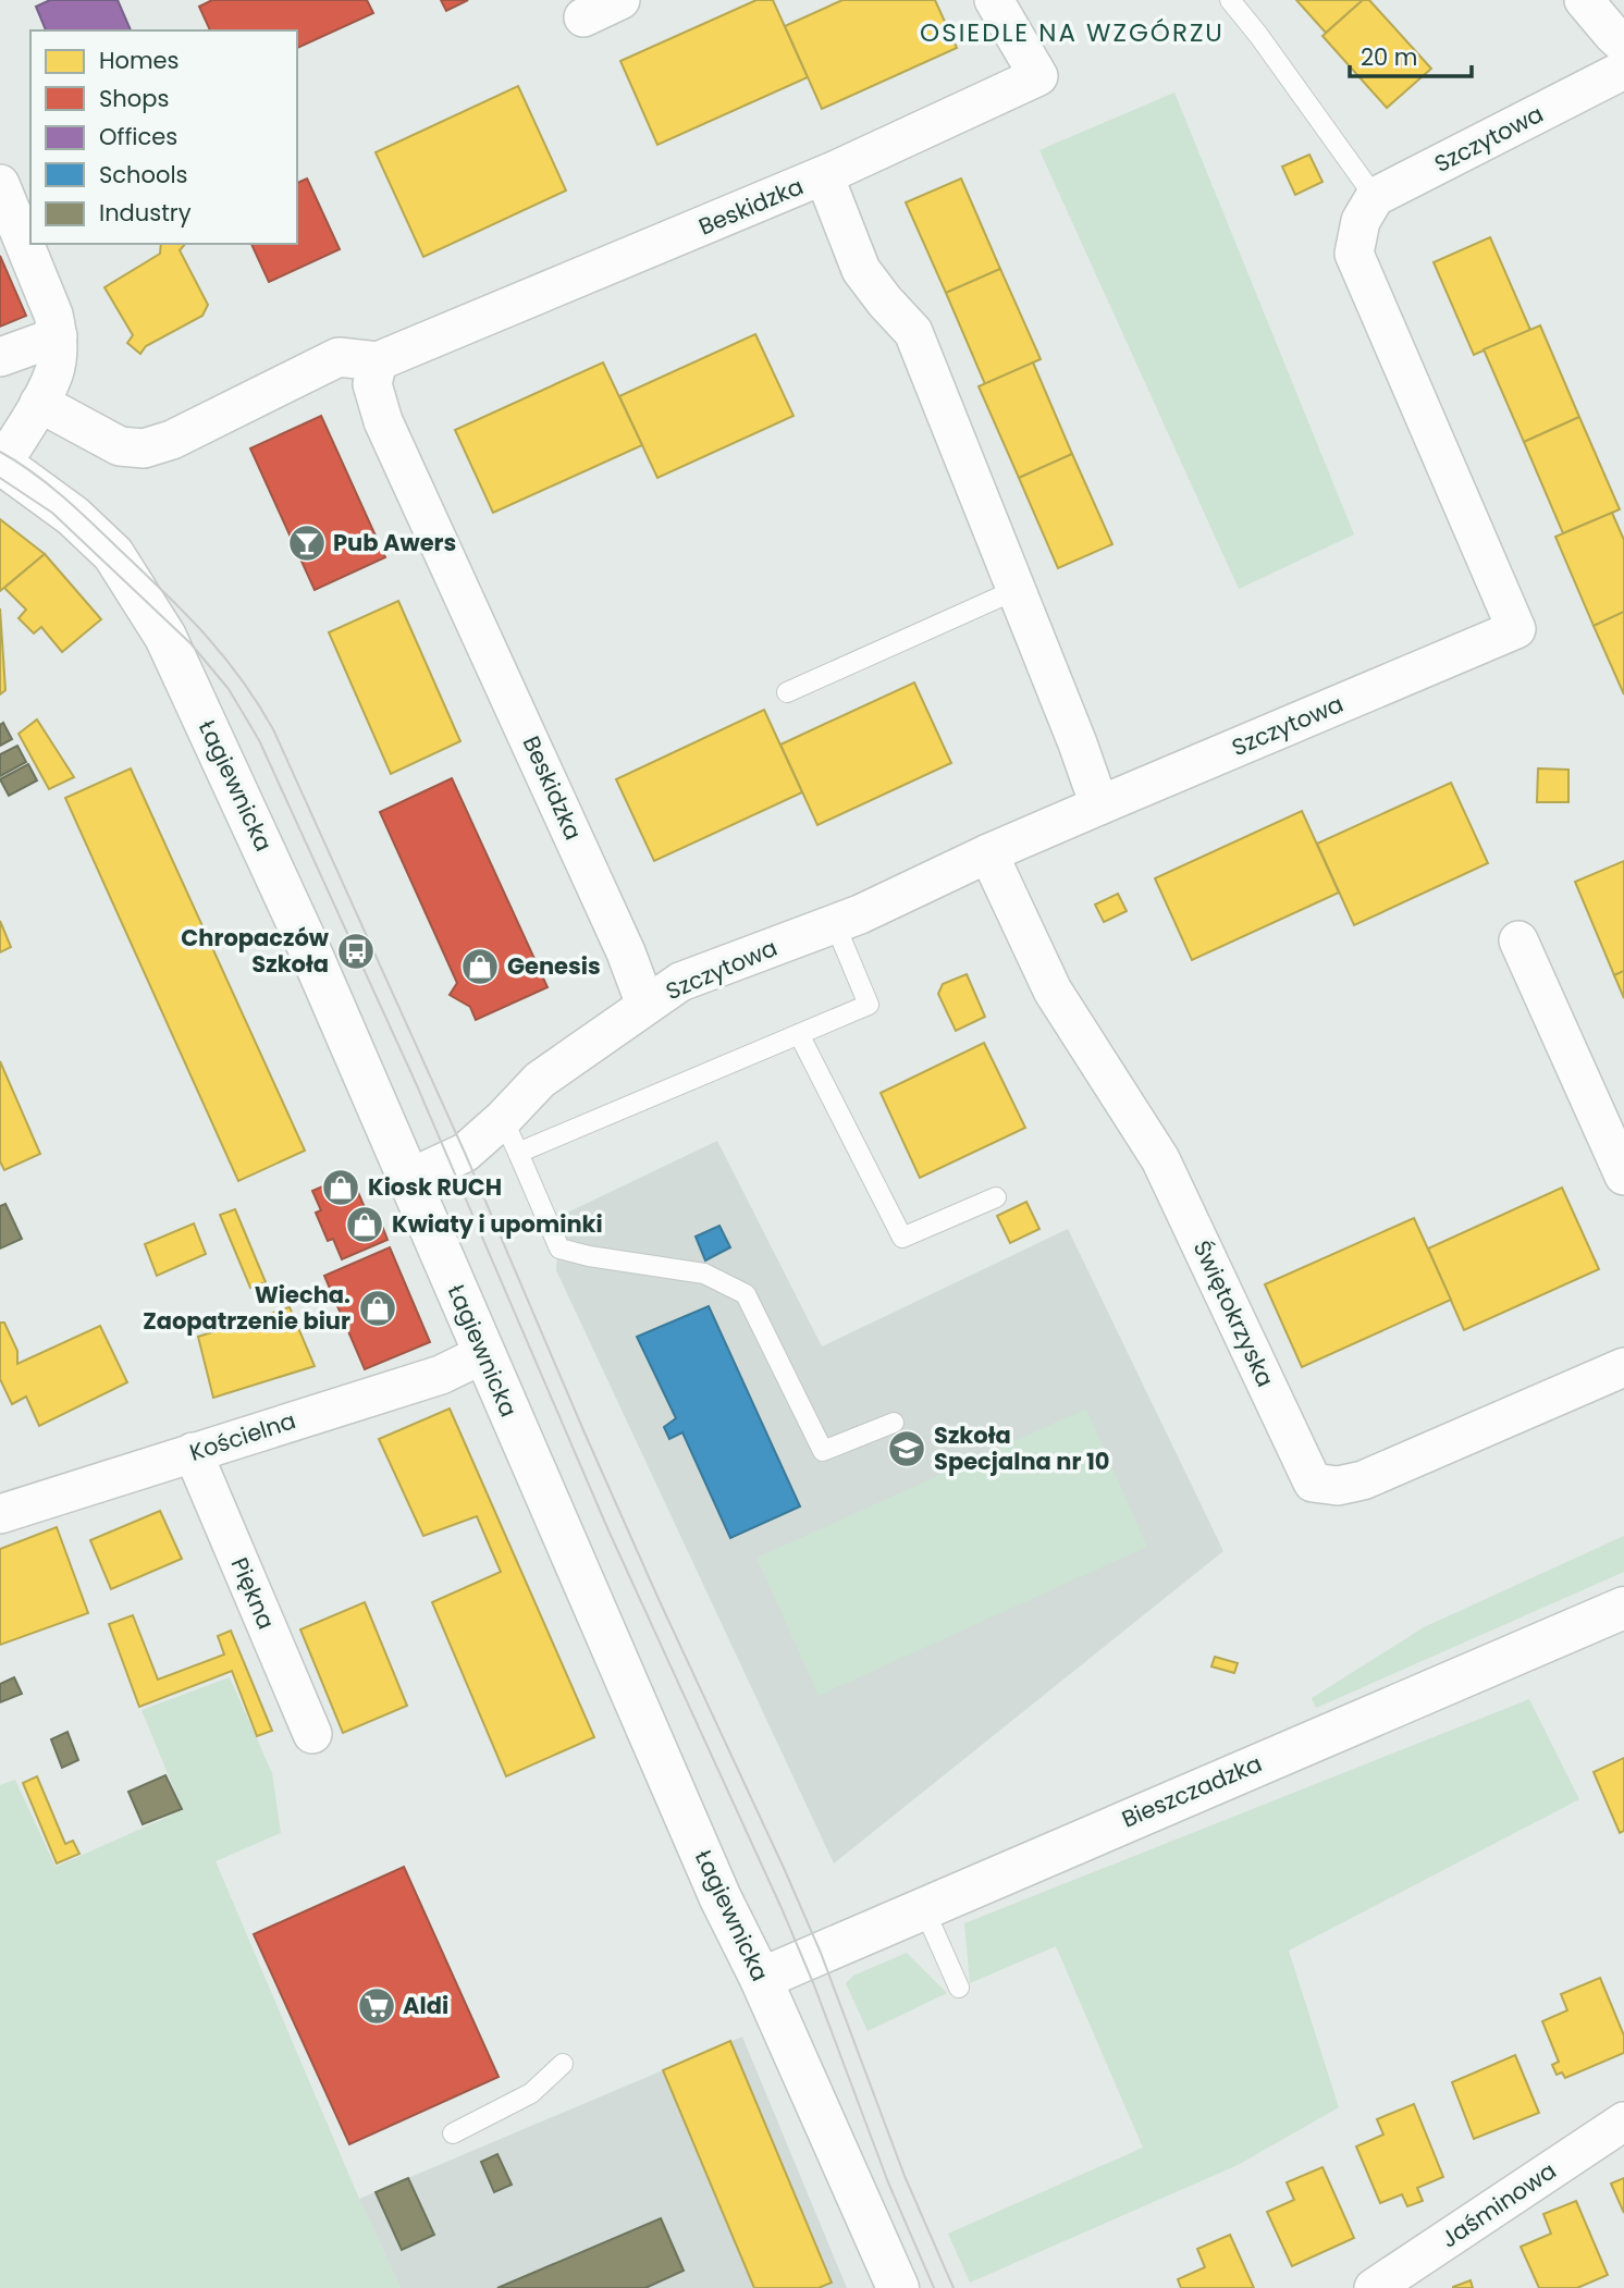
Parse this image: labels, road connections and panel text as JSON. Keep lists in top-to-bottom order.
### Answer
{
  "streets": {
    "street": [
      "Szczytowa",
      "Beskidzka",
      "Łagiewnicka",
      "Świętokrzyska",
      "Kościelna",
      "Piękna",
      "Bieszczadzka",
      "Jaśminowa"
    ]
  },
  "crossings": [
    ["Szczytowa", "Beskidzka"],
    ["Szczytowa", "Łagiewnicka"],
    ["Szczytowa", "Świętokrzyska"],
    ["Łagiewnicka", "Kościelna"],
    ["Łagiewnicka", "Bieszczadzka"],
    ["Kościelna", "Piękna"]
  ],
  "districts": ["OSIEDLE NA WZGÓRZU"],
  "places": {
    "bar": ["Pub Awers"],
    "bus stop": ["Chropaczów Szkoła"],
    "shop": [
      "Genesis",
      "Kiosk RUCH",
      "Kwiaty i upominki",
      "Wiecha. Zaopatrzenie biur"
    ],
    "school or university": ["Szkoła Specjalna nr 10"],
    "supermarket": ["Aldi"]
  },
  "legend": [
    "Homes",
    "Shops",
    "Offices",
    "Schools",
    "Industry"
  ],
  "scale_bar": "20 m"
}
